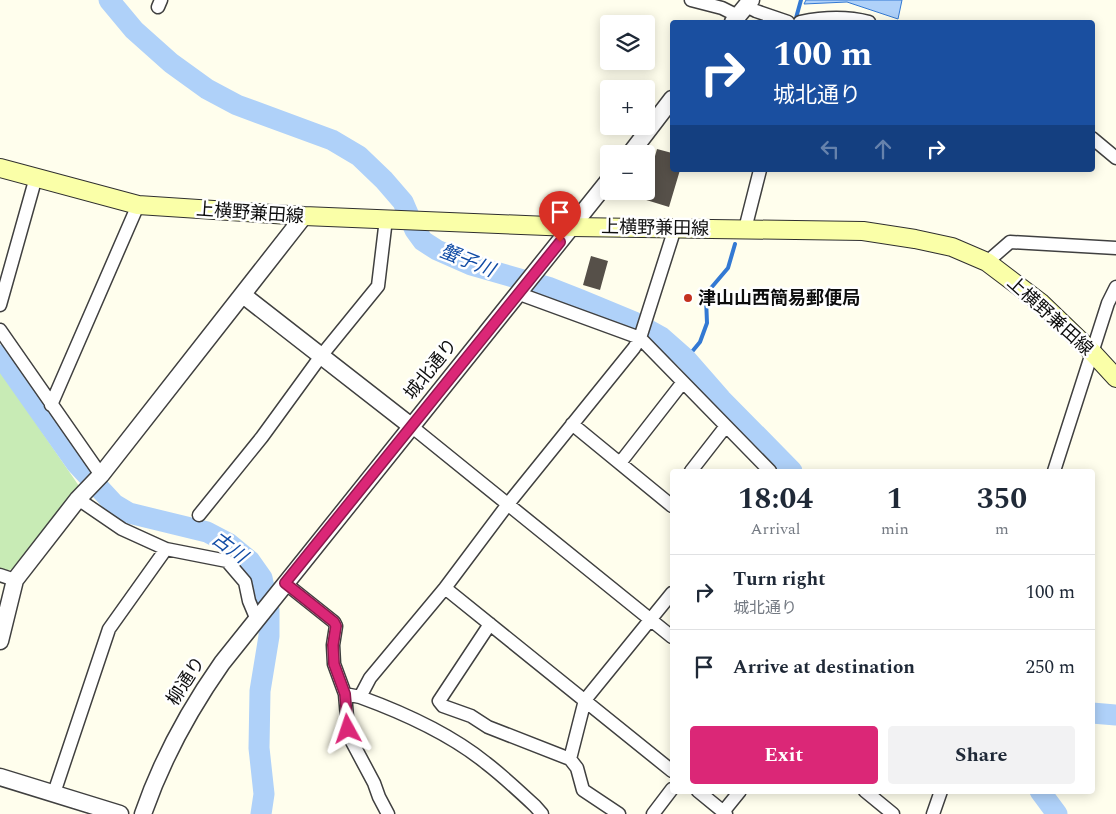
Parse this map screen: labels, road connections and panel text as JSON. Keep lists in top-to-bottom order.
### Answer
{
  "streets": {
    "main road": ["上横野兼田線"],
    "street": ["城北通り", "柳通り"]
  },
  "crossings": [
    ["上横野兼田線", "城北通り"],
    ["城北通り", "柳通り"]
  ],
  "water": ["蟹子川", "古川"],
  "places": ["津山山西簡易郵便局"],
  "page": {
    "map_buttons": ["+", "−"],
    "turn": ["100 m", "城北通り"],
    "eta": [
      "18:04",
      "Arrival",
      "1",
      "min",
      "350",
      "m"
    ],
    "list": [
      {
        "name": "Turn right",
        "note": "城北通り",
        "value": "100 m"
      },
      {
        "name": "Arrive at destination",
        "value": "250 m"
      }
    ],
    "buttons": ["Exit", "Share"]
  }
}
